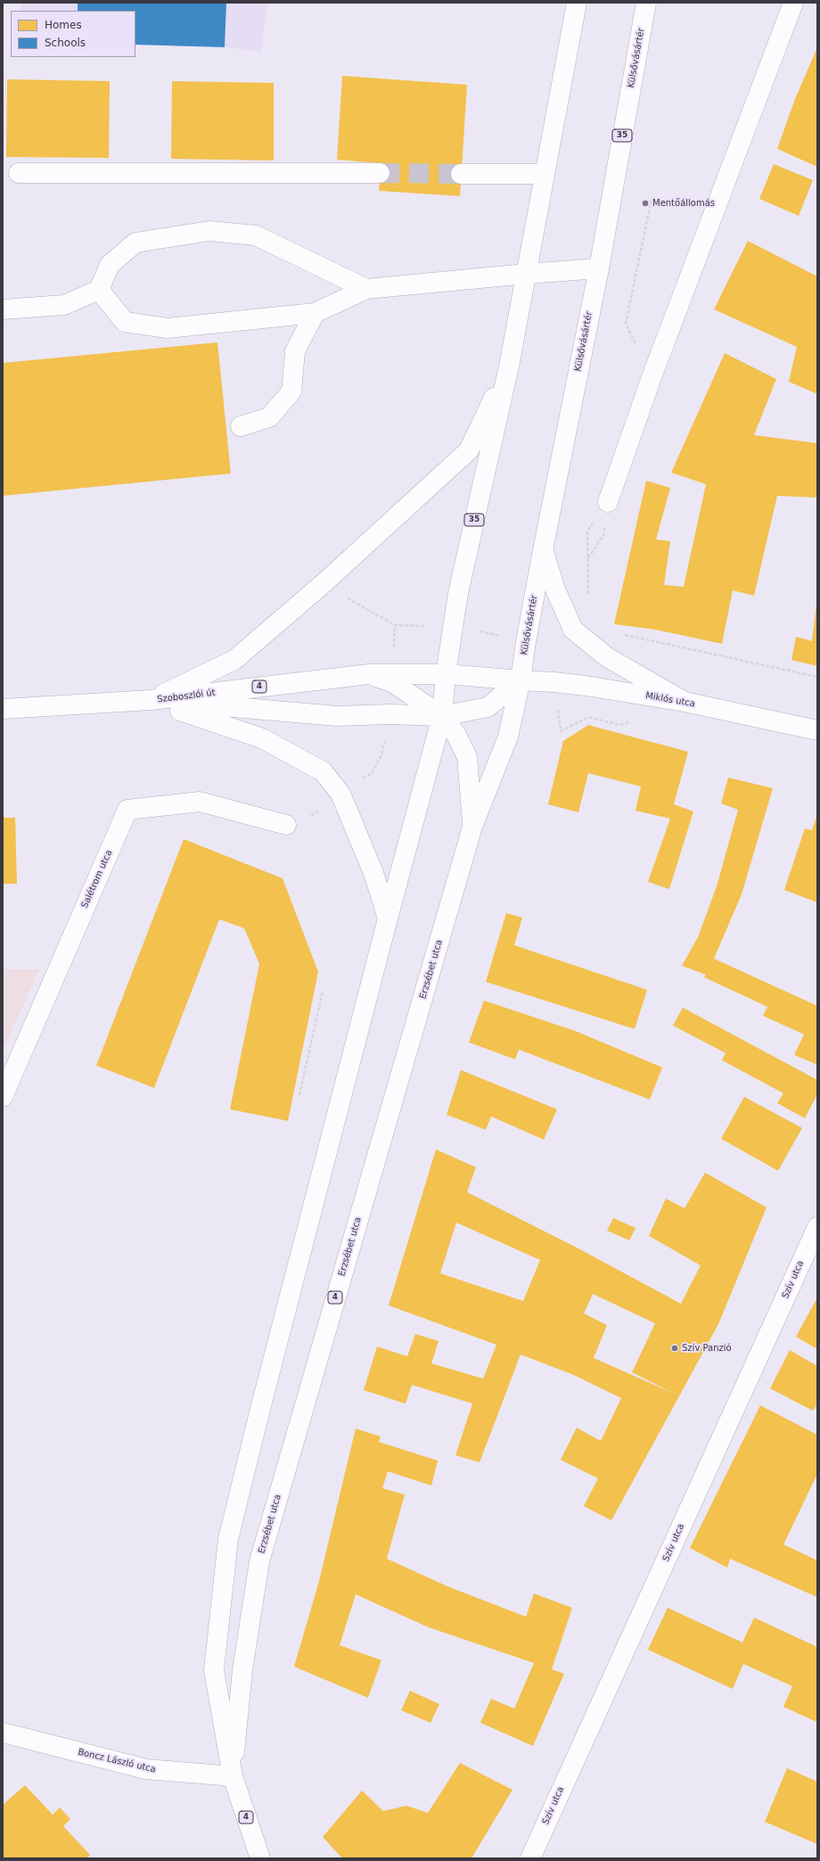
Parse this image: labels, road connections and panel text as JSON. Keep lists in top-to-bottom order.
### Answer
{
  "streets": {
    "main road": [
      "Külsővásártér",
      "35",
      "4",
      "Szoboszlói út",
      "Miklós utca",
      "Salétrom utca",
      "Erzsébet utca",
      "Szív utca",
      "Boncz László utca"
    ]
  },
  "crossings": [
    ["Külsővásártér", "4"],
    ["Külsővásártér", "Miklós utca"],
    ["Külsővásártér", "Erzsébet utca"],
    ["35", "Szoboszlói út"],
    ["35", "Miklós utca"],
    ["35", "Erzsébet utca"],
    ["4", "Szoboszlói út"],
    ["4", "Erzsébet utca"],
    ["Szoboszlói út", "Miklós utca"],
    ["Szoboszlói út", "Erzsébet utca"],
    ["Miklós utca", "Erzsébet utca"],
    ["Erzsébet utca", "Boncz László utca"]
  ],
  "places": ["Mentőállomás", "Szív Panzió"],
  "legend": ["Homes", "Schools"]
}
